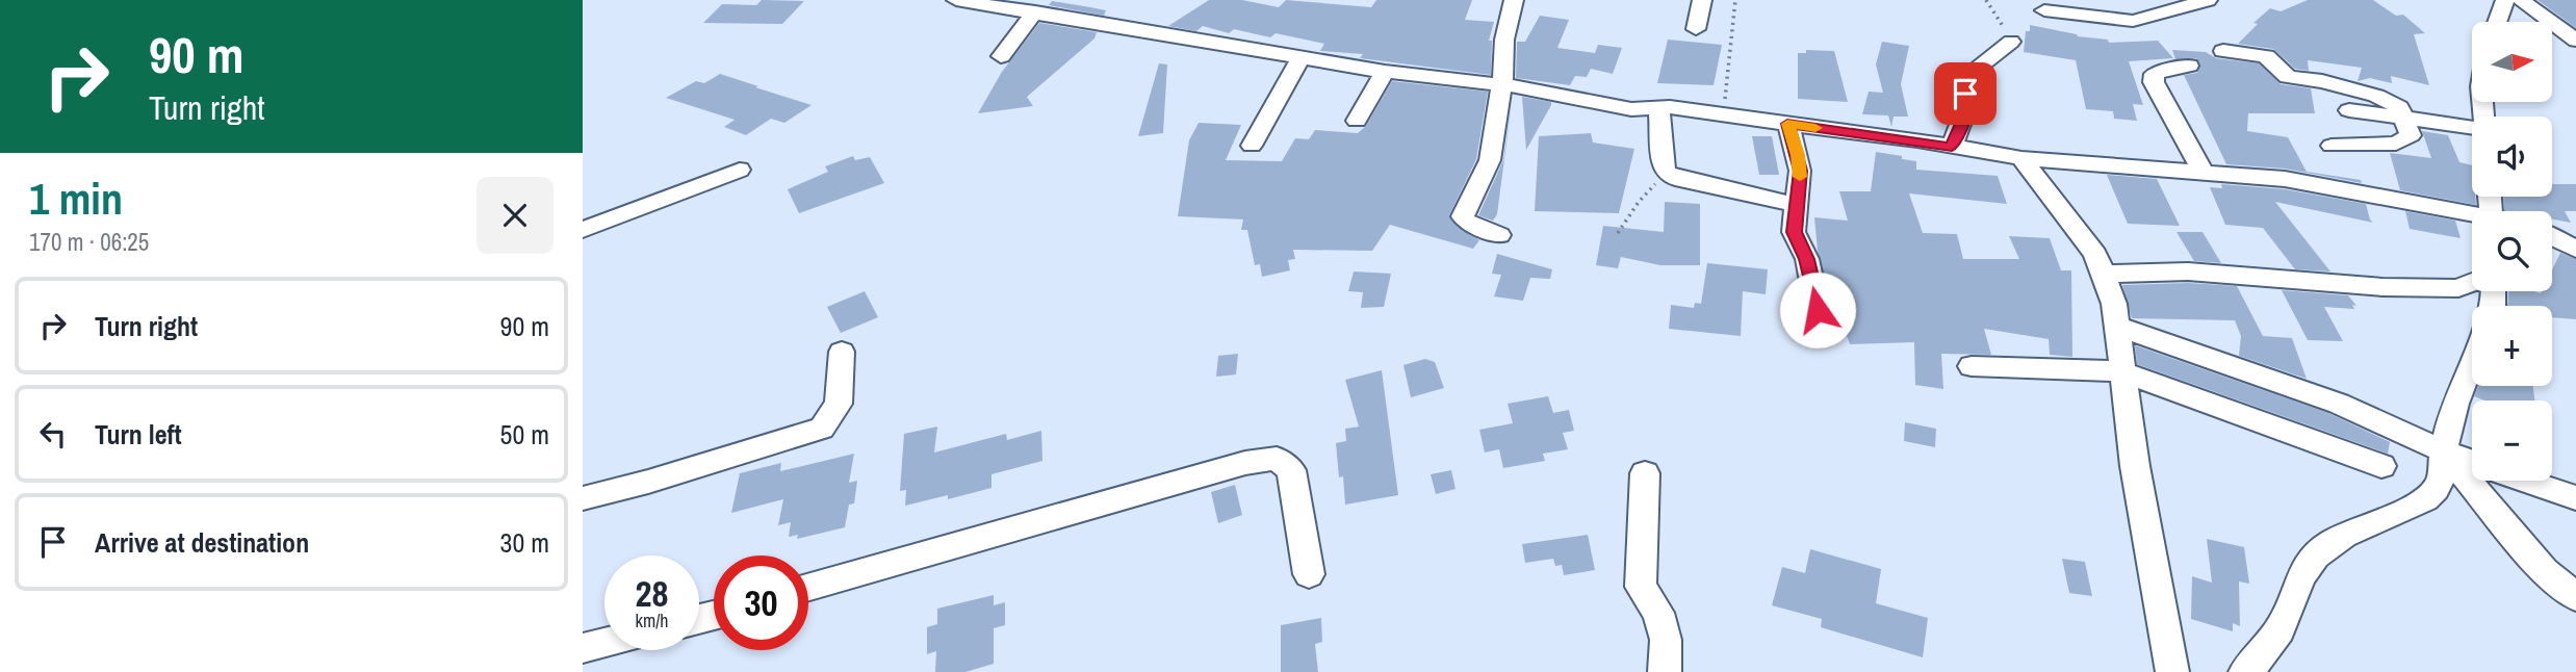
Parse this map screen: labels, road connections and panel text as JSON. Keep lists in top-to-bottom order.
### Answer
{
  "north": "right",
  "page": {
    "turn": ["90 m", "Turn right"],
    "map_buttons": ["+", "−"],
    "heading": ["1 min", "170 m · 06:25"],
    "list": [
      {
        "name": "Turn right",
        "value": "90 m"
      },
      {
        "name": "Turn left",
        "value": "50 m"
      },
      {
        "name": "Arrive at destination",
        "value": "30 m"
      }
    ],
    "speed": "28 km/h",
    "limit": "30"
  }
}
